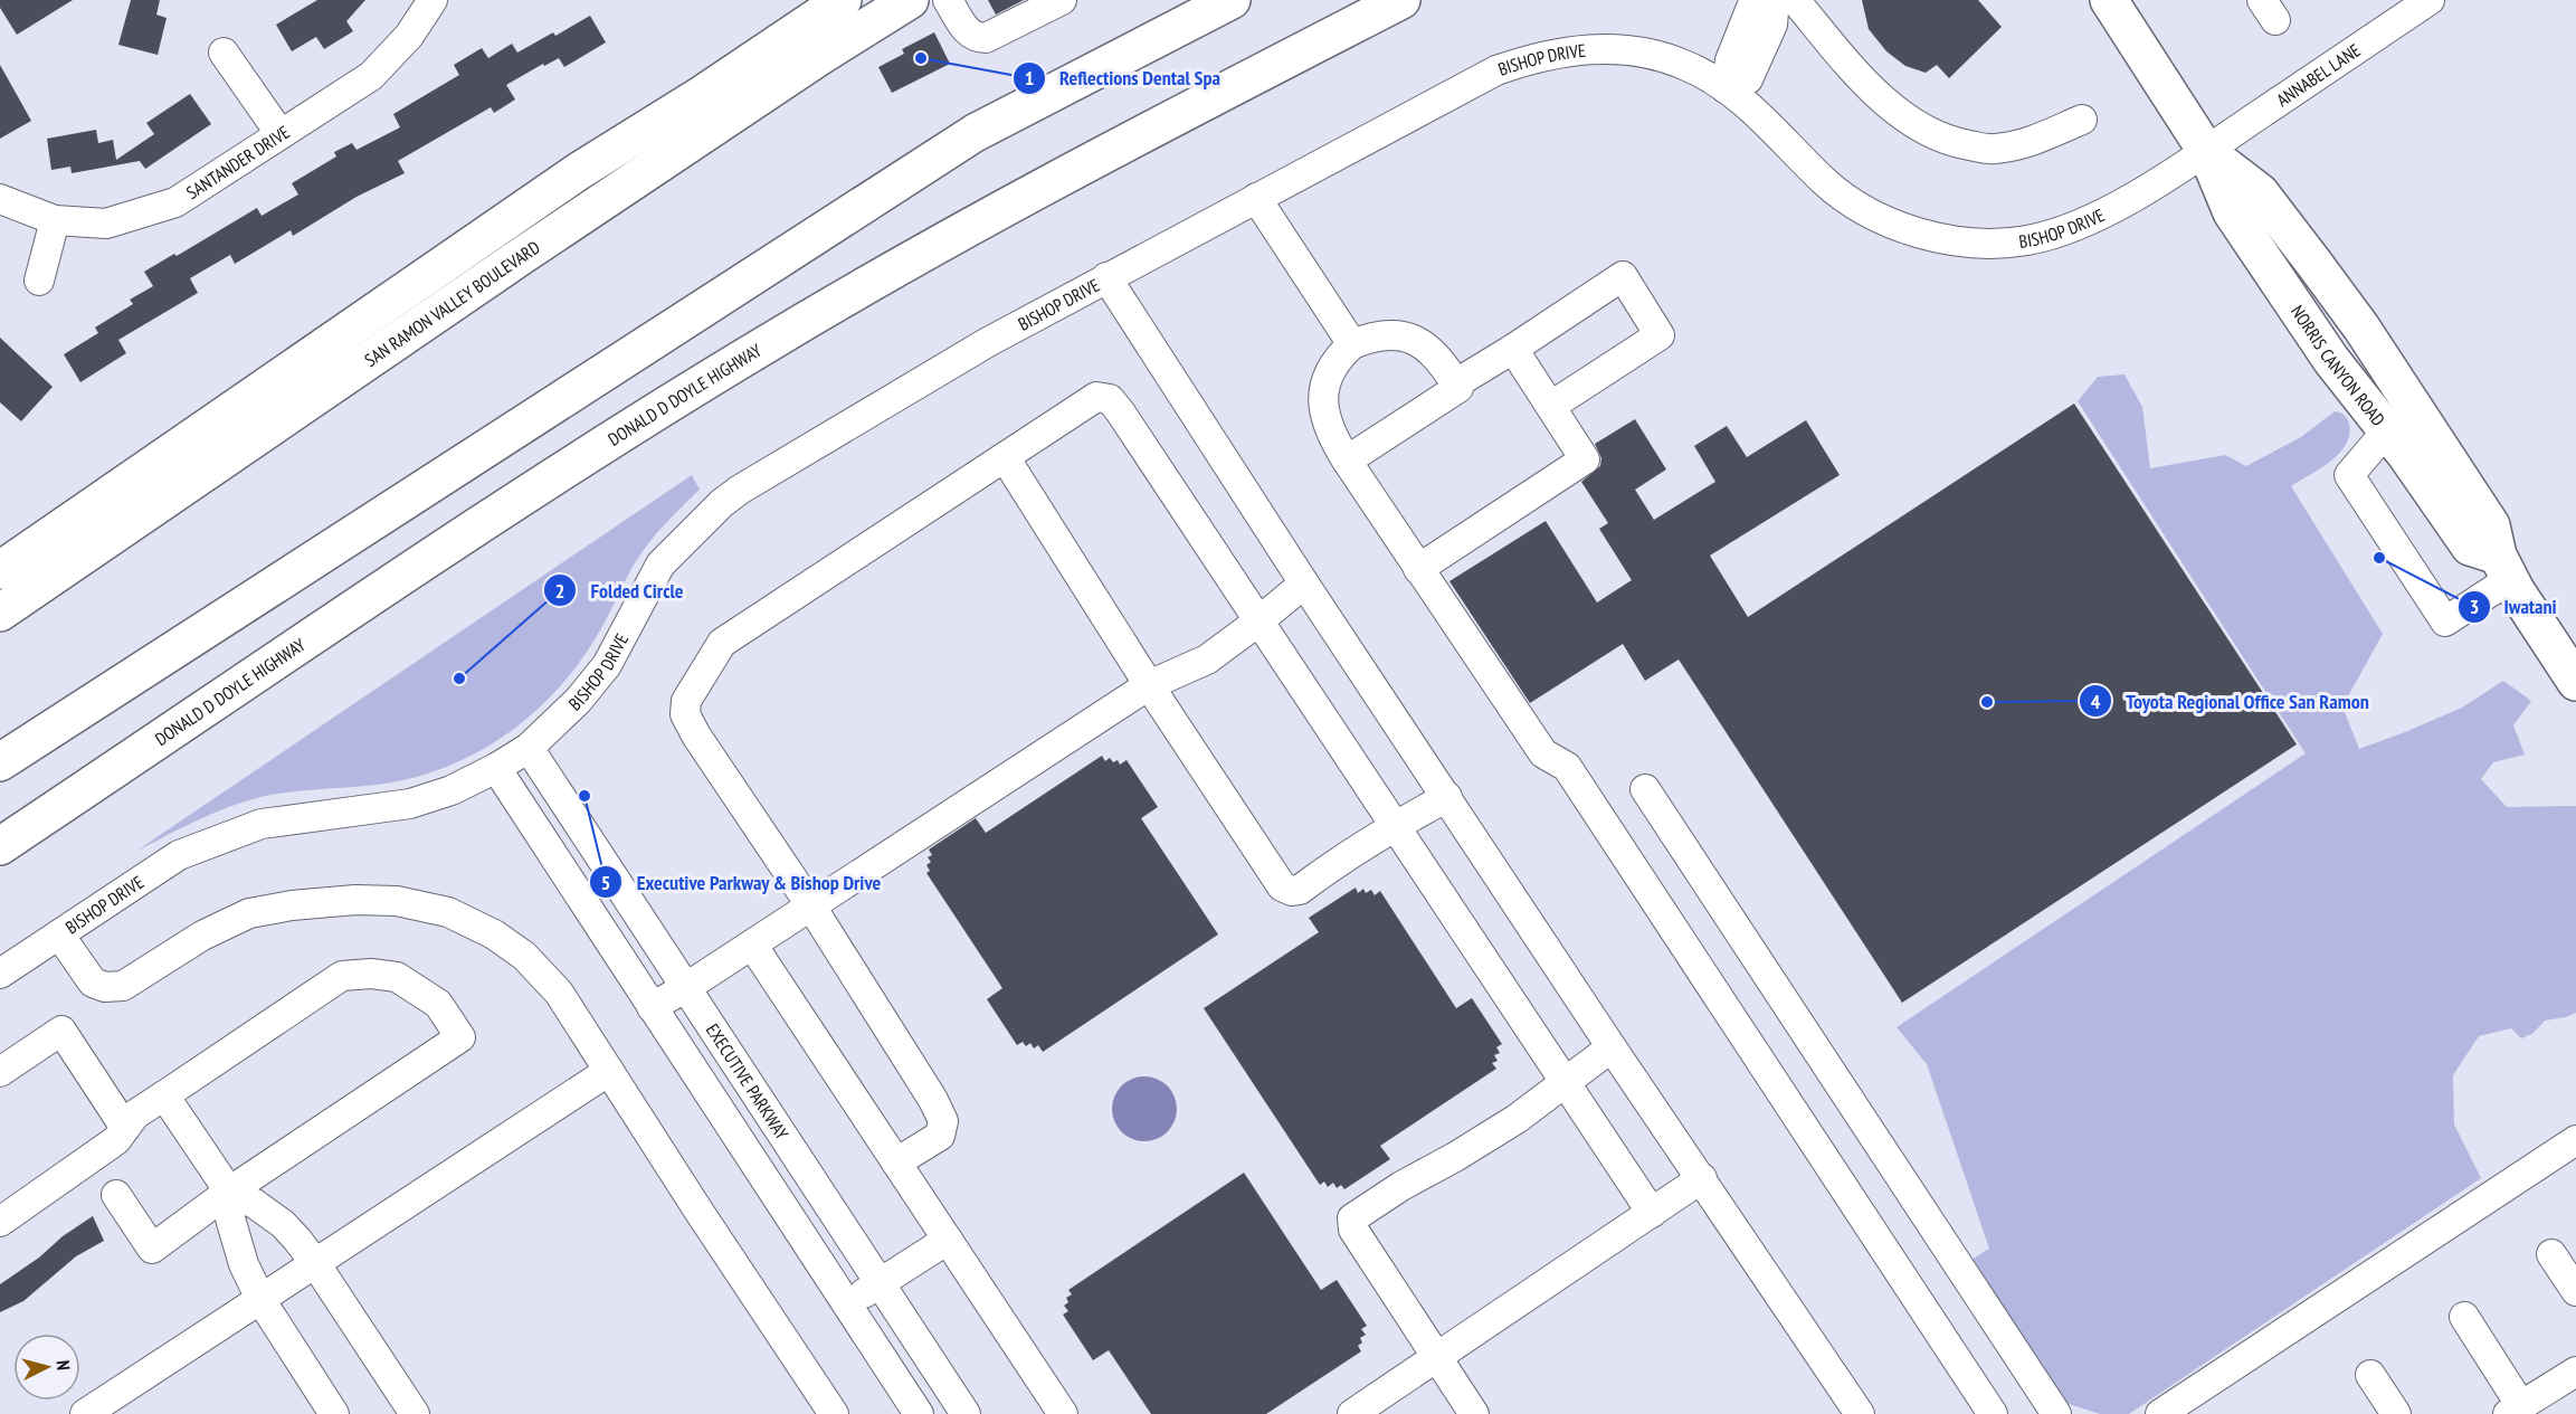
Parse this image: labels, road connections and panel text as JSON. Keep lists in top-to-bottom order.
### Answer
{
  "streets": {
    "main road": ["SAN RAMON VALLEY BOULEVARD", "NORRIS CANYON ROAD", "DONALD D DOYLE HIGHWAY"],
    "street": [
      "BISHOP DRIVE",
      "ANNABEL LANE",
      "SANTANDER DRIVE",
      "EXECUTIVE PARKWAY"
    ]
  },
  "crossings": [
    ["BISHOP DRIVE", "ANNABEL LANE"],
    ["BISHOP DRIVE", "NORRIS CANYON ROAD"],
    ["BISHOP DRIVE", "EXECUTIVE PARKWAY"],
    ["ANNABEL LANE", "NORRIS CANYON ROAD"]
  ],
  "places": [
    "Reflections Dental Spa",
    "Iwatani",
    "Folded Circle",
    "Toyota Regional Office San Ramon",
    "Executive Parkway & Bishop Drive"
  ],
  "north": "right"
}
